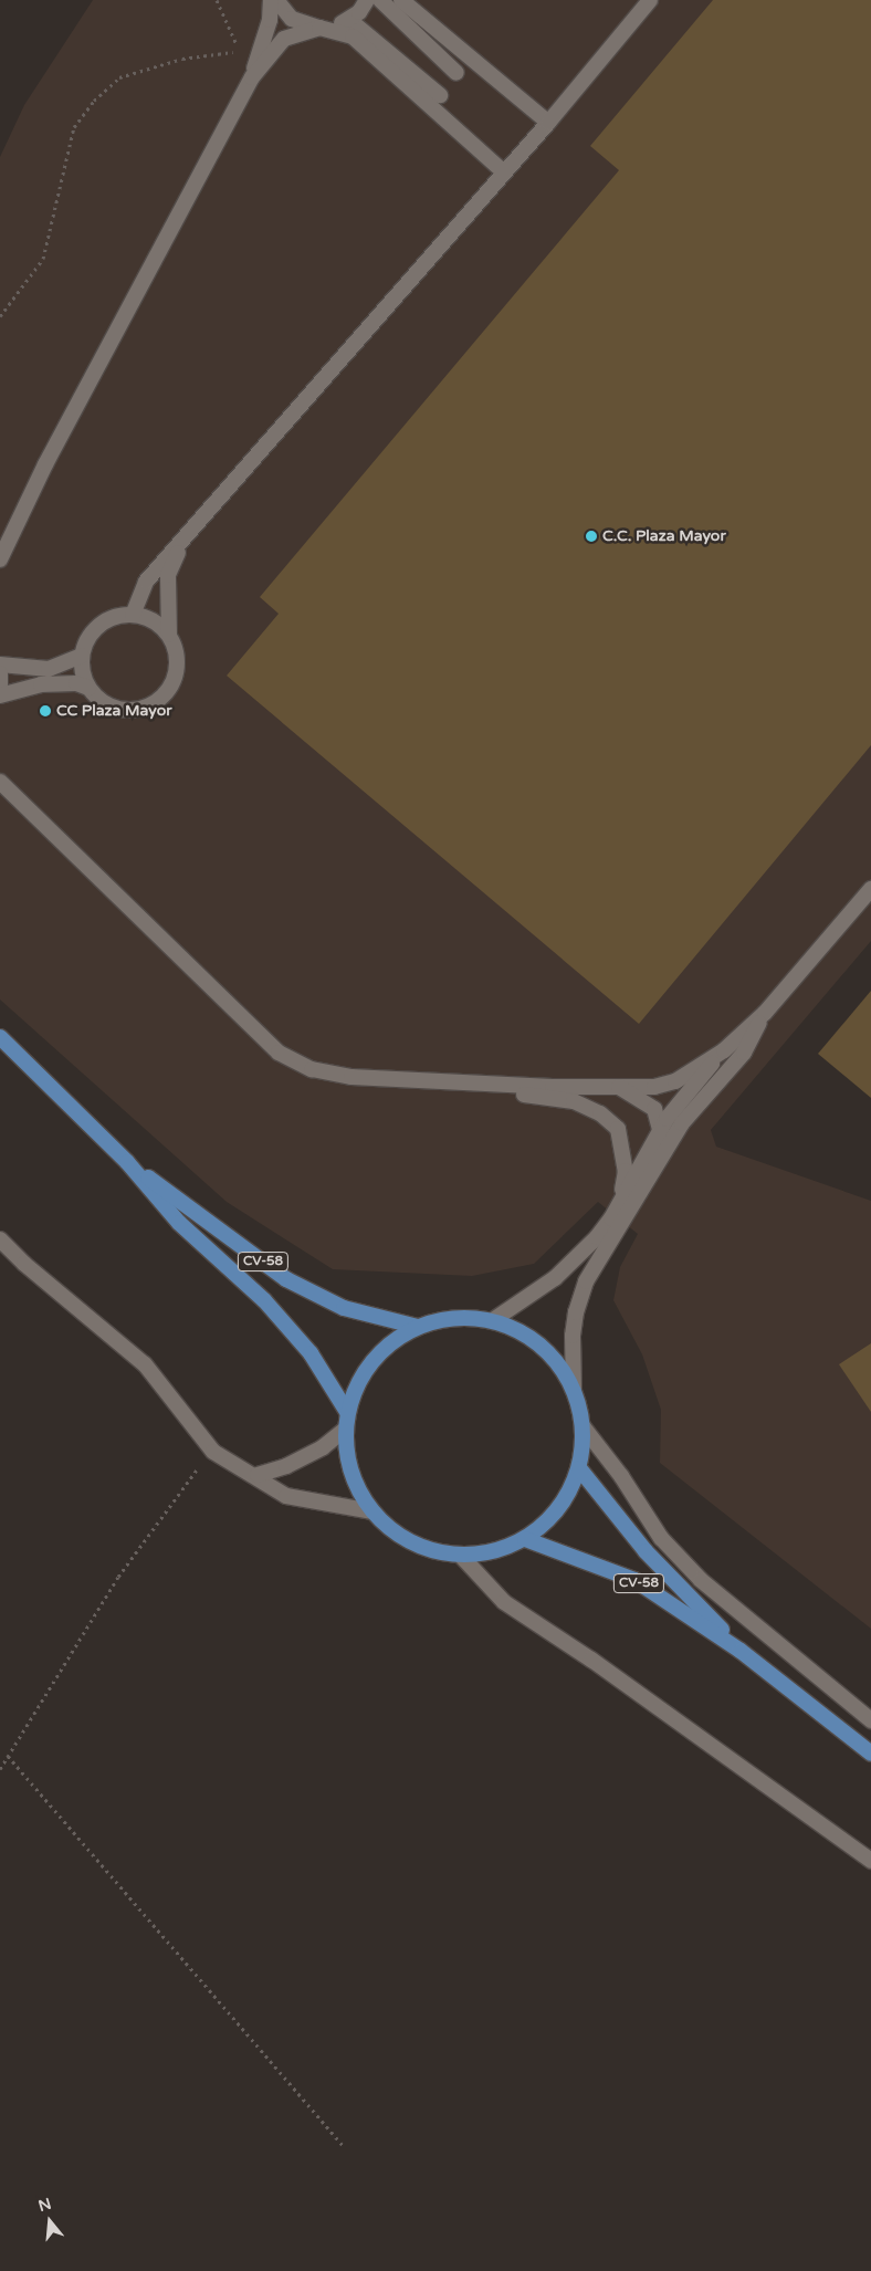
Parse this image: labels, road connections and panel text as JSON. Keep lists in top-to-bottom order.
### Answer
{
  "streets": {
    "main road": ["CV-58"]
  },
  "places": ["C.C. Plaza Mayor", "CC Plaza Mayor"],
  "north": "top"
}
